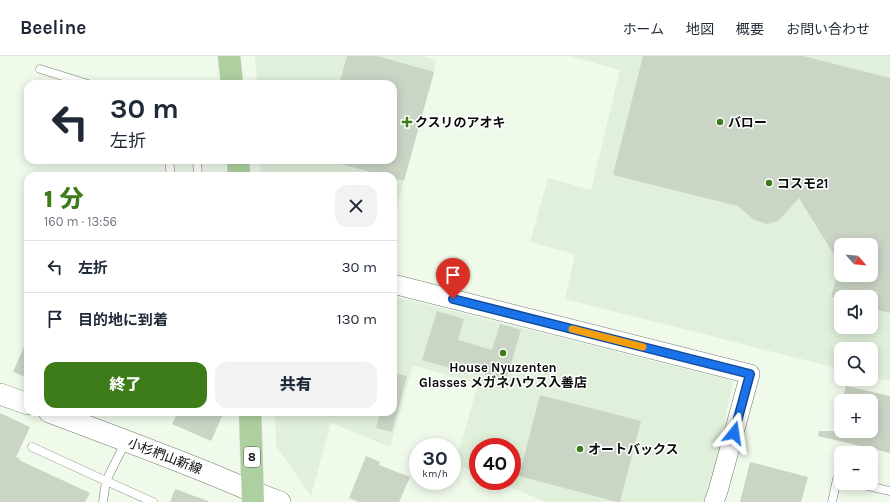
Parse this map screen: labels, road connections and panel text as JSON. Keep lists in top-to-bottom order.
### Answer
{
  "streets": {
    "highway": ["8"],
    "main road": ["小杉椚山新線"]
  },
  "crossings": [
    ["小杉椚山新線", "8"]
  ],
  "places": {
    "health": ["クスリのアオキ"],
    "other": [
      "バロー",
      "コスモ21",
      "House Nyuzenten Glasses メガネハウス入善店",
      "オートバックス"
    ]
  },
  "north": "bottom right",
  "page": {
    "header": "Beeline",
    "nav": [
      "ホーム",
      "地図",
      "概要",
      "お問い合わせ"
    ],
    "turn": ["30 m", "左折"],
    "heading": ["1 分", "160 m · 13:56"],
    "map_buttons": ["+", "−"],
    "list": [
      {
        "name": "左折",
        "value": "30 m"
      },
      {
        "name": "目的地に到着",
        "value": "130 m"
      }
    ],
    "buttons": ["終了", "共有"],
    "speed": "30 km/h",
    "limit": "40"
  }
}
